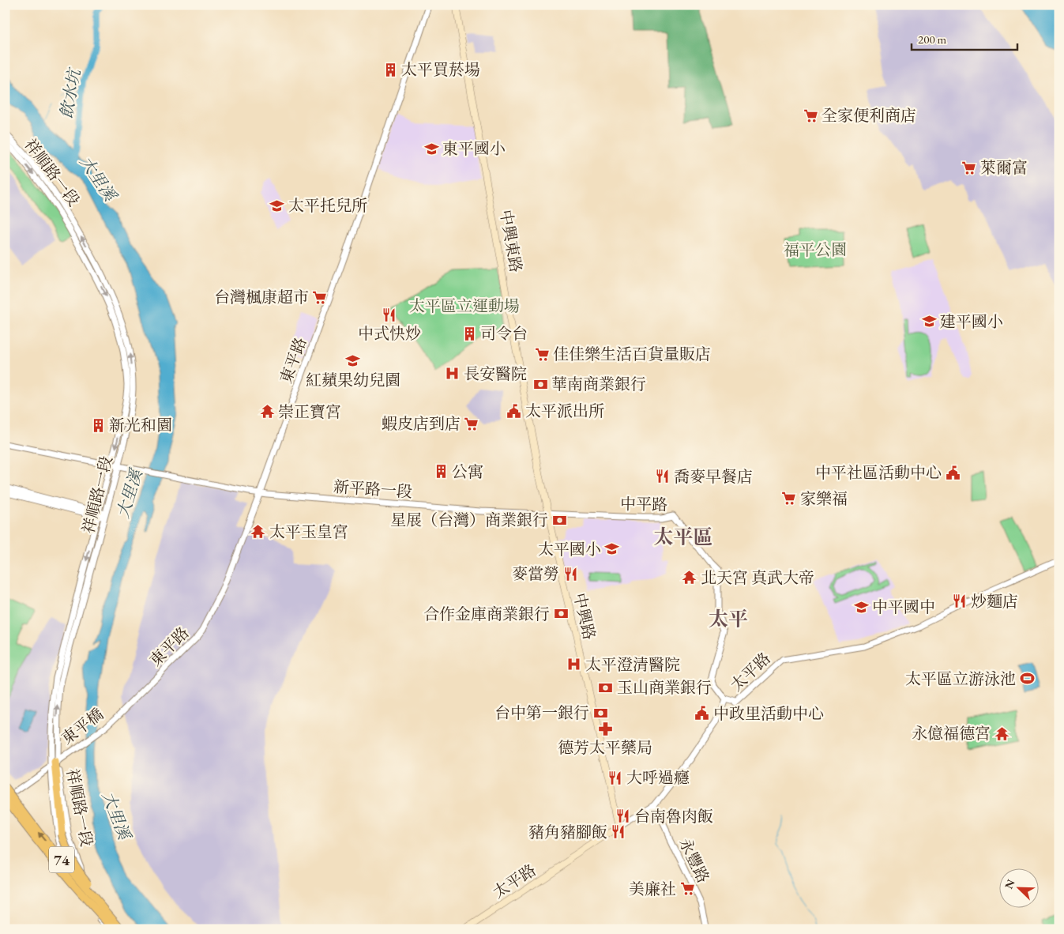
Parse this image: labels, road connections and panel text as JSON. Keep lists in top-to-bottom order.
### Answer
{
  "streets": {
    "highway": ["74"],
    "main road": ["中興東路", "中興路", "太平路"],
    "street": [
      "祥順路一段",
      "東平路",
      "新平路一段",
      "中平路",
      "東平橋",
      "永豐路"
    ]
  },
  "crossings": [
    ["祥順路一段", "新平路一段"],
    ["祥順路一段", "東平橋"],
    ["中興東路", "中興路"],
    ["東平路", "新平路一段"],
    ["東平路", "東平橋"],
    ["新平路一段", "中平路"],
    ["新平路一段", "中興路"],
    ["中平路", "太平路"],
    ["中興路", "太平路"],
    ["太平路", "永豐路"]
  ],
  "districts": ["太平區", "太平"],
  "water": ["飲水坑", "大里溪"],
  "parks": ["福平公園", "太平區立運動場"],
  "places": {
    "building": [
      "太平買菸場",
      "司令台",
      "新光和園",
      "公寓"
    ],
    "supermarket": [
      "全家便利商店",
      "萊爾富",
      "台灣楓康超市",
      "佳佳樂生活百貨量販店",
      "蝦皮店到店",
      "家樂福",
      "美廉社"
    ],
    "school or university": [
      "東平國小",
      "太平托兒所",
      "建平國小",
      "紅蘋果幼兒園",
      "太平國小",
      "中平國中"
    ],
    "restaurant": [
      "中式快炒",
      "喬麥早餐店",
      "麥當勞",
      "炒麵店",
      "大呼過癮",
      "台南魯肉飯",
      "豬角豬腳飯"
    ],
    "hospital": ["長安醫院", "太平澄清醫院"],
    "bank": [
      "華南商業銀行",
      "星展（台灣）商業銀行",
      "合作金庫商業銀行",
      "玉山商業銀行",
      "台中第一銀行"
    ],
    "public building": ["太平派出所", "中平社區活動中心", "中政里活動中心"],
    "temple": [
      "崇正寶宮",
      "太平玉皇宮",
      "北天宮 真武大帝",
      "永億福德宮"
    ],
    "sports": ["太平區立游泳池"],
    "pharmacy": ["德芳太平藥局"]
  },
  "scale_bar": "200 m",
  "north": "top left"
}
